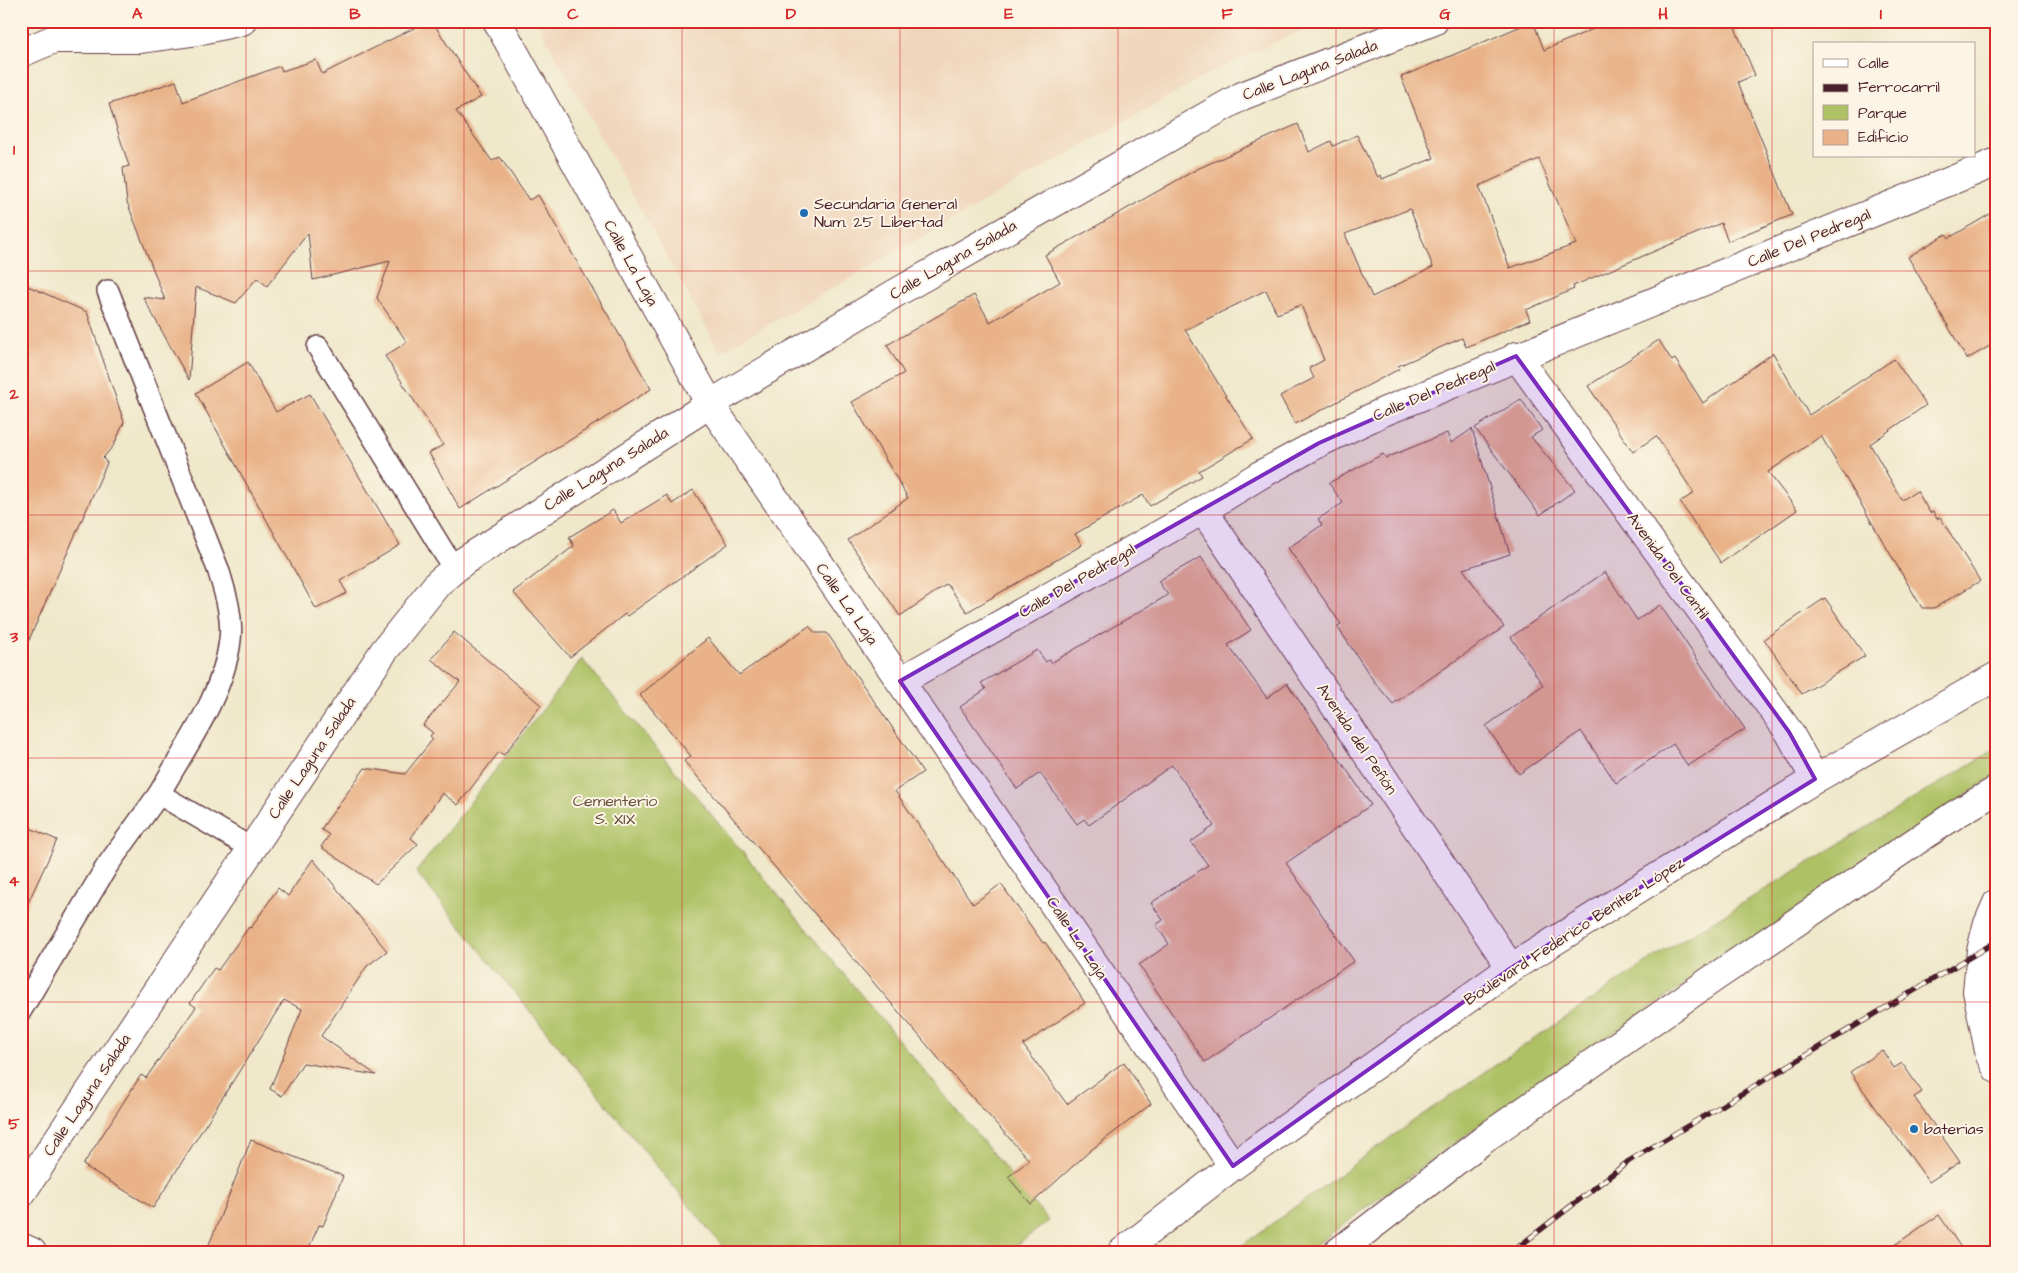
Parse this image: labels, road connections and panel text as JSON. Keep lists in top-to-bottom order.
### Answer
{
  "streets": {
    "street": [
      "Calle Laguna Salada",
      "Calle Del Pedregal",
      "Calle La Laja",
      "Avenida Del Cantil",
      "Avenida del Peñón",
      "Boulevard Federico Benítez López"
    ]
  },
  "crossings": [
    ["Calle Laguna Salada", "Calle La Laja"],
    ["Calle Del Pedregal", "Calle La Laja"],
    ["Calle Del Pedregal", "Avenida Del Cantil"],
    ["Calle Del Pedregal", "Avenida del Peñón"],
    ["Calle La Laja", "Boulevard Federico Benítez López"],
    ["Avenida Del Cantil", "Boulevard Federico Benítez López"],
    ["Avenida del Peñón", "Boulevard Federico Benítez López"]
  ],
  "parks": ["Cementerio S. XIX"],
  "places": ["Secundaria General Num. 25 Libertad", "baterias"],
  "legend": [
    "Calle",
    "Ferrocarril",
    "Parque",
    "Edificio"
  ],
  "grid": {
    "columns": [
      "A",
      "B",
      "C",
      "D",
      "E",
      "F",
      "G",
      "H",
      "I"
    ],
    "rows": [
      "1",
      "2",
      "3",
      "4",
      "5"
    ]
  }
}
